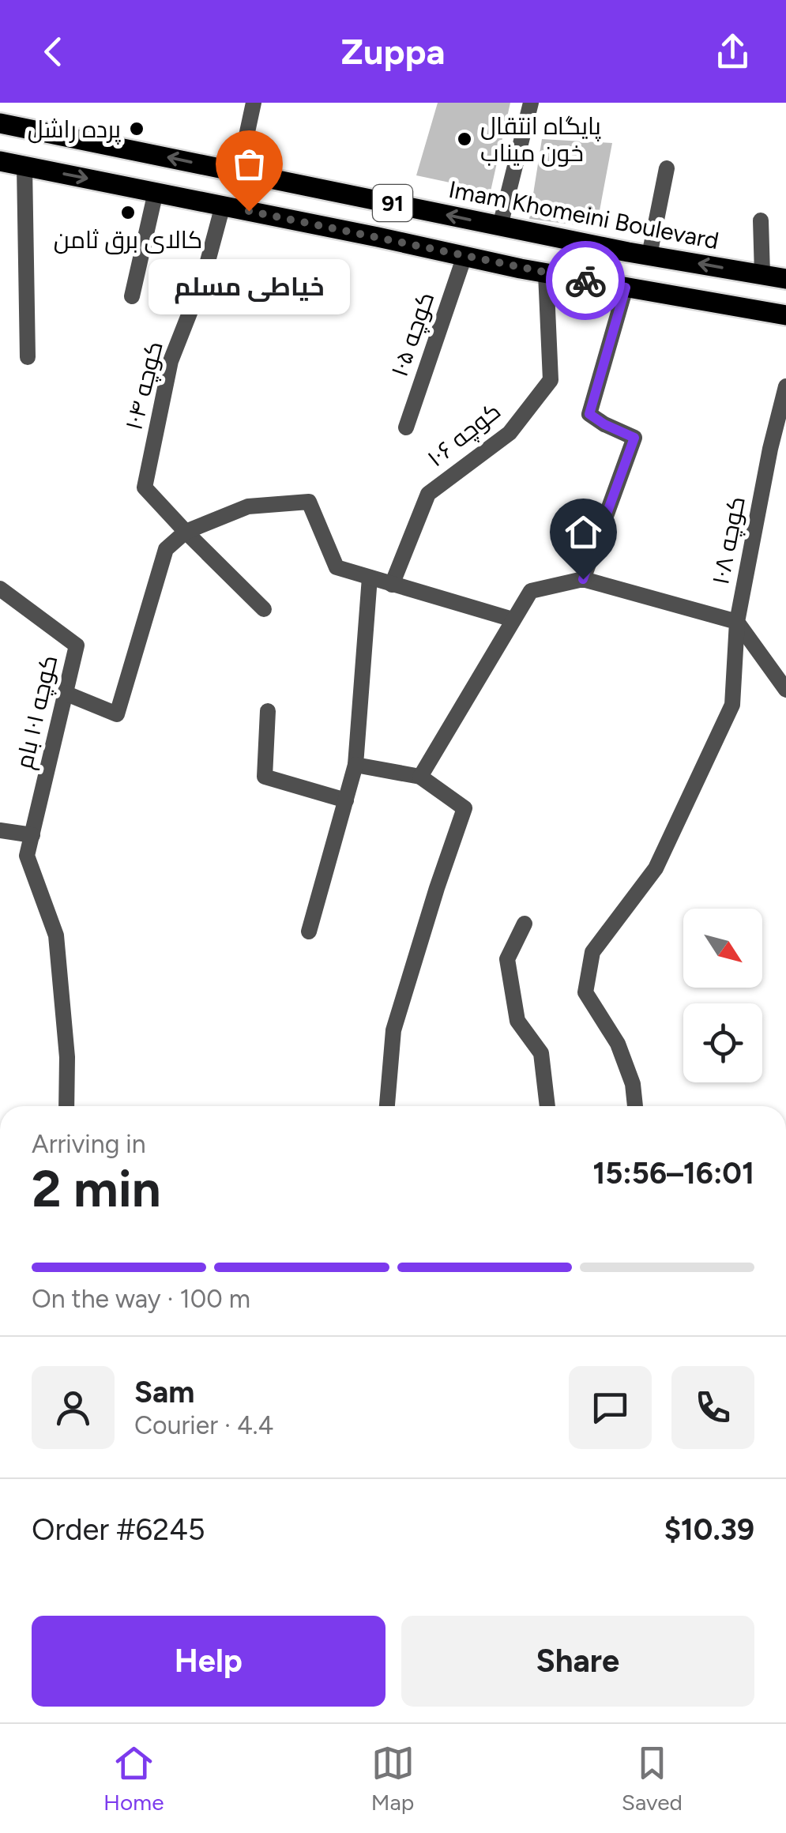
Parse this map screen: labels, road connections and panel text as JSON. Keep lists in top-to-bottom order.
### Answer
{
  "streets": {
    "main road": ["91", "Imam Khomeini Boulevard"],
    "street": [
      "کوچه ۱۰۵",
      "کوچه ۱۰۴",
      "کوچه ۱۰۶",
      "کوچه ۱۰۸",
      "کوچه ۱۰۱ بام"
    ]
  },
  "crossings": [
    ["91", "کوچه ۱۰۵"],
    ["91", "کوچه ۱۰۴"],
    ["91", "کوچه ۱۰۶"]
  ],
  "places": [
    "پرده راشل",
    "پایگاه انتقال خون میناب",
    "خیاطی مسلم",
    "کالای برق ثامن"
  ],
  "north": "bottom right",
  "page": {
    "header": "Zuppa",
    "bubble": "خیاطی مسلم",
    "heading": ["2 min", "Arriving in", "15:56–16:01"],
    "panel": [
      "Sam",
      "Courier · 4.4",
      "Order #6245",
      "$10.39"
    ],
    "bar": "On the way · 100 m",
    "buttons": ["Help", "Share"],
    "tabs": ["Home", "Map", "Saved"]
  }
}
